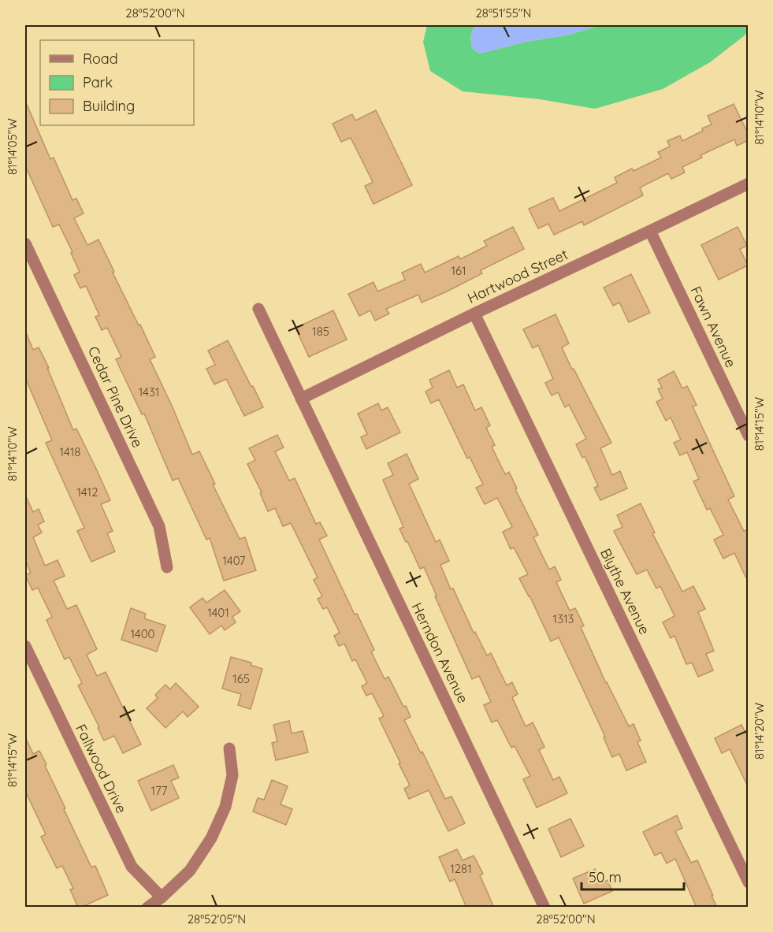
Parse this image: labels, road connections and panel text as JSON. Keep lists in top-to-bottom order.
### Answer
{
  "streets": {
    "street": [
      "Hartwood Street",
      "Fawn Avenue",
      "Cedar Pine Drive",
      "Blythe Avenue",
      "Herndon Avenue",
      "Fallwood Drive"
    ]
  },
  "crossings": [
    ["Hartwood Street", "Fawn Avenue"],
    ["Hartwood Street", "Blythe Avenue"],
    ["Hartwood Street", "Herndon Avenue"]
  ],
  "house_numbers": [
    "161",
    "185",
    "1431",
    "1418",
    "1412",
    "1407",
    "1401",
    "1313",
    "1400",
    "165",
    "177",
    "1281"
  ],
  "legend": ["Road", "Park", "Building"],
  "scale_bar": "50 m",
  "coordinates": [
    "28°52'00\"N",
    "28°51'55\"N",
    "81°14'10\"W",
    "81°14'05\"W",
    "81°14'15\"W",
    "81°14'20\"W",
    "28°52'05\"N"
  ]
}
